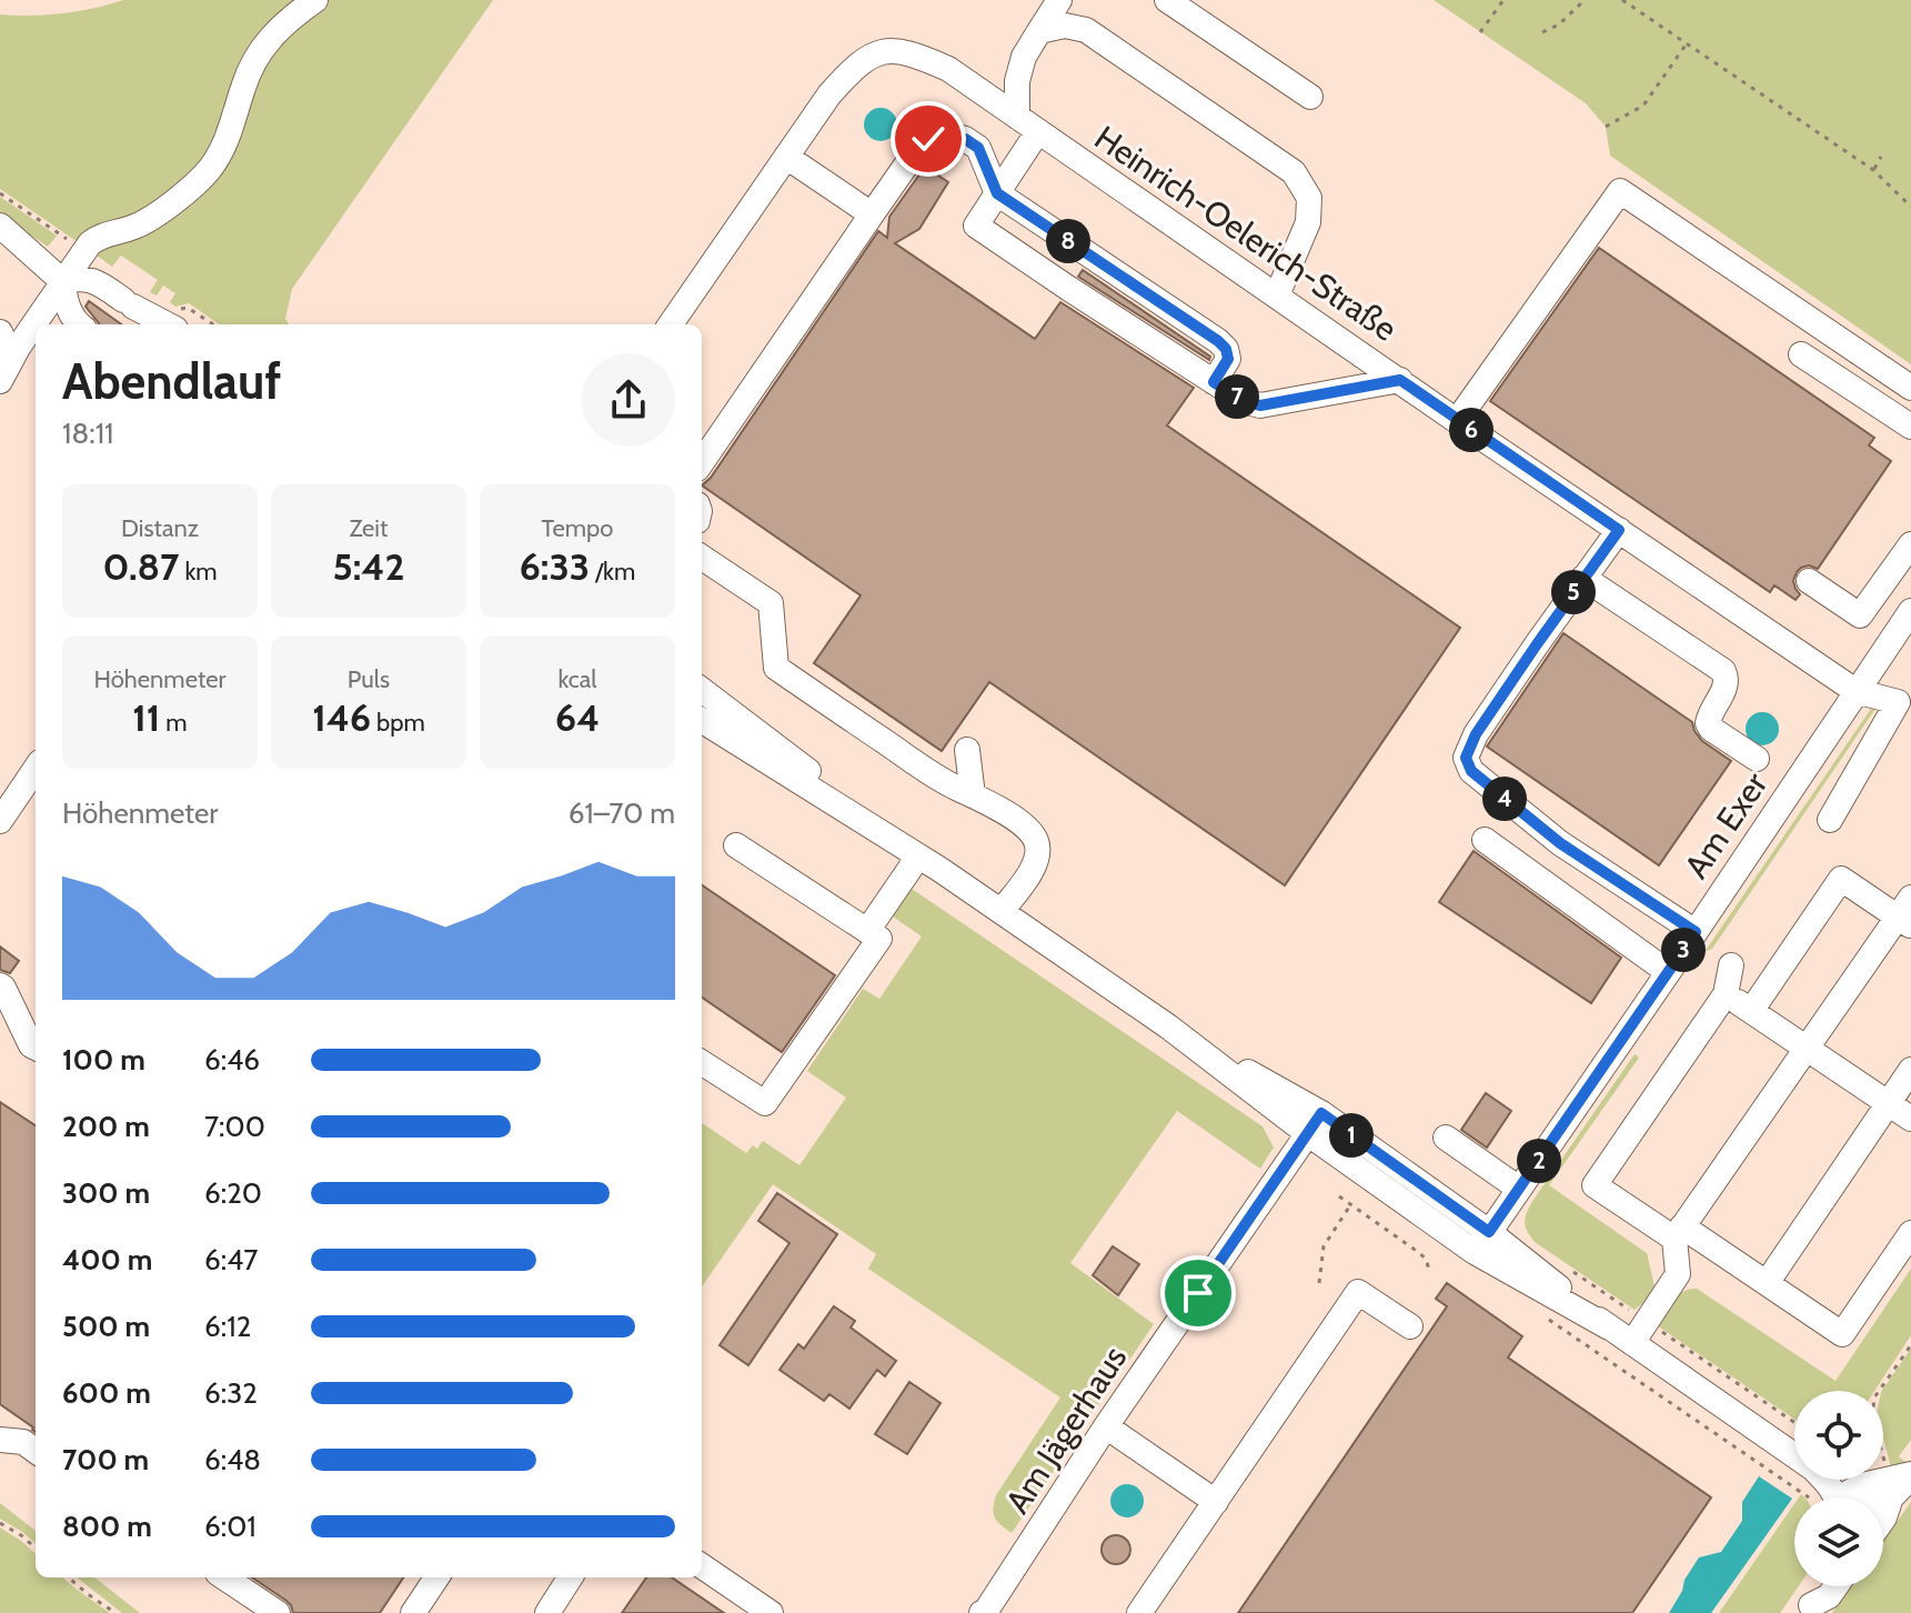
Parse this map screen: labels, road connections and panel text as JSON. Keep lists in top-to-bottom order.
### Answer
{
  "streets": {
    "street": ["Heinrich-Oelerich-Straße", "Am Exer", "Am Jägerhaus"]
  },
  "crossings": [
    ["Heinrich-Oelerich-Straße", "Am Exer"]
  ],
  "page": {
    "pins": [
      "8",
      "7",
      "6",
      "5",
      "4",
      "3",
      "1",
      "2"
    ],
    "heading": ["Abendlauf", "18:11"],
    "stats": [
      ["Distanz", "0.87 km"],
      ["Zeit", "5:42"],
      ["Tempo", "6:33 /km"],
      ["Höhenmeter", "11 m"],
      ["Puls", "146 bpm"],
      ["kcal", "64"]
    ],
    "chart": ["Höhenmeter", "61–70 m"],
    "list": [
      {
        "name": "100 m",
        "note": "6:46"
      },
      {
        "name": "200 m",
        "note": "7:00"
      },
      {
        "name": "300 m",
        "note": "6:20"
      },
      {
        "name": "400 m",
        "note": "6:47"
      },
      {
        "name": "500 m",
        "note": "6:12"
      },
      {
        "name": "600 m",
        "note": "6:32"
      },
      {
        "name": "700 m",
        "note": "6:48"
      },
      {
        "name": "800 m",
        "note": "6:01"
      }
    ]
  }
}
